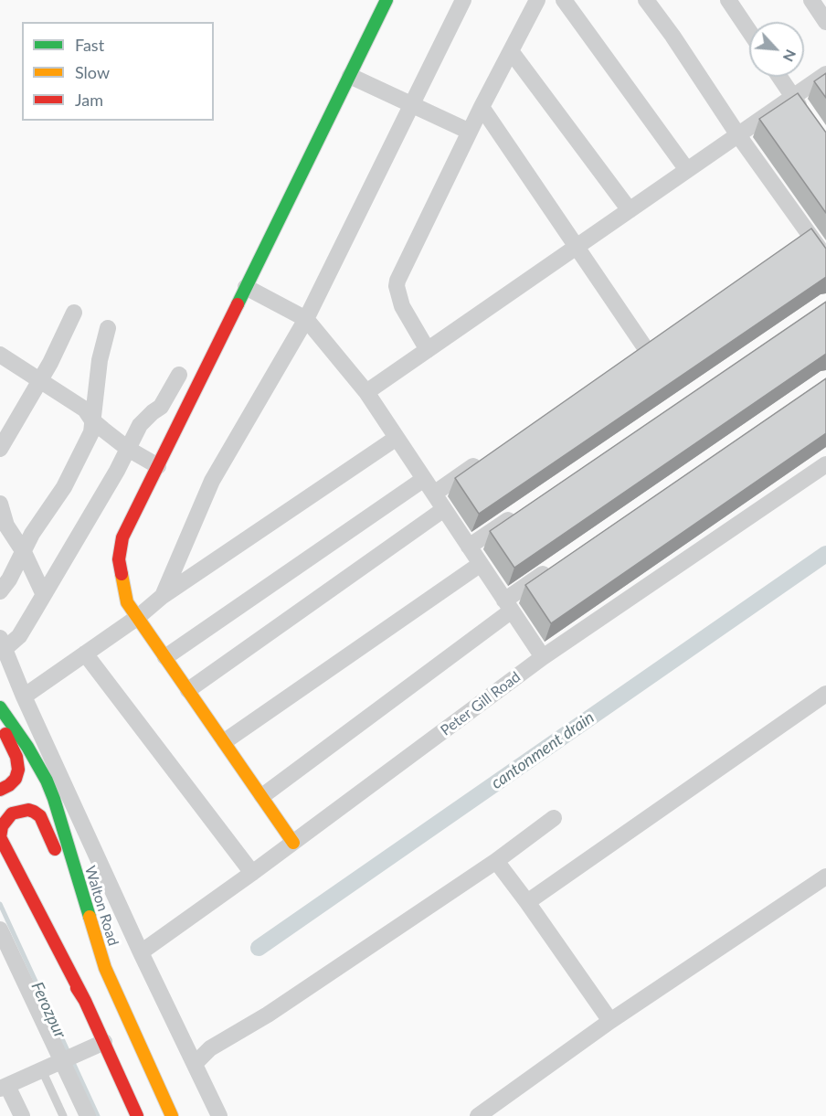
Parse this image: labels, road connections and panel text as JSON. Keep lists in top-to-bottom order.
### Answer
{
  "streets": {
    "main road": ["Walton Road"],
    "street": ["Peter Gill Road"]
  },
  "water": ["cantonment drain", "Ferozpur"],
  "legend": ["Fast", "Slow", "Jam"],
  "north": "bottom right"
}
